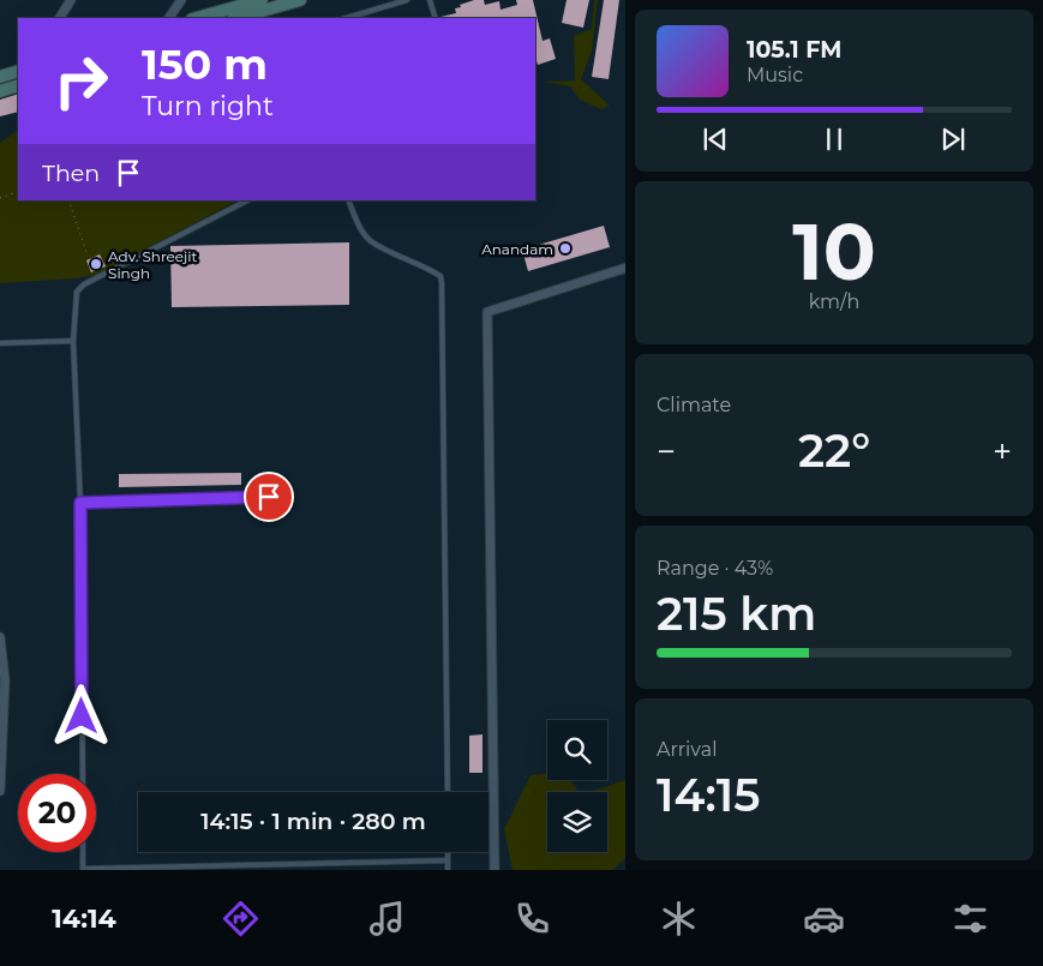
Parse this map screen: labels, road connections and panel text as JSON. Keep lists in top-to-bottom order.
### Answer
{
  "places": ["Anandam", "Adv. Shreejit Singh"],
  "page": {
    "turn": ["150 m", "Turn right"],
    "song": ["105.1 FM", "Music"],
    "then": "Then",
    "tile": [
      ["10", "km/h"],
      "Climate",
      ["Range · 43%", "215 km"],
      ["Arrival", "14:15"]
    ],
    "heat": ["−", "22°", "+"],
    "limit": "20",
    "trip": "14:15 · 1 min · 280 m",
    "tabs": "14:14"
  }
}
